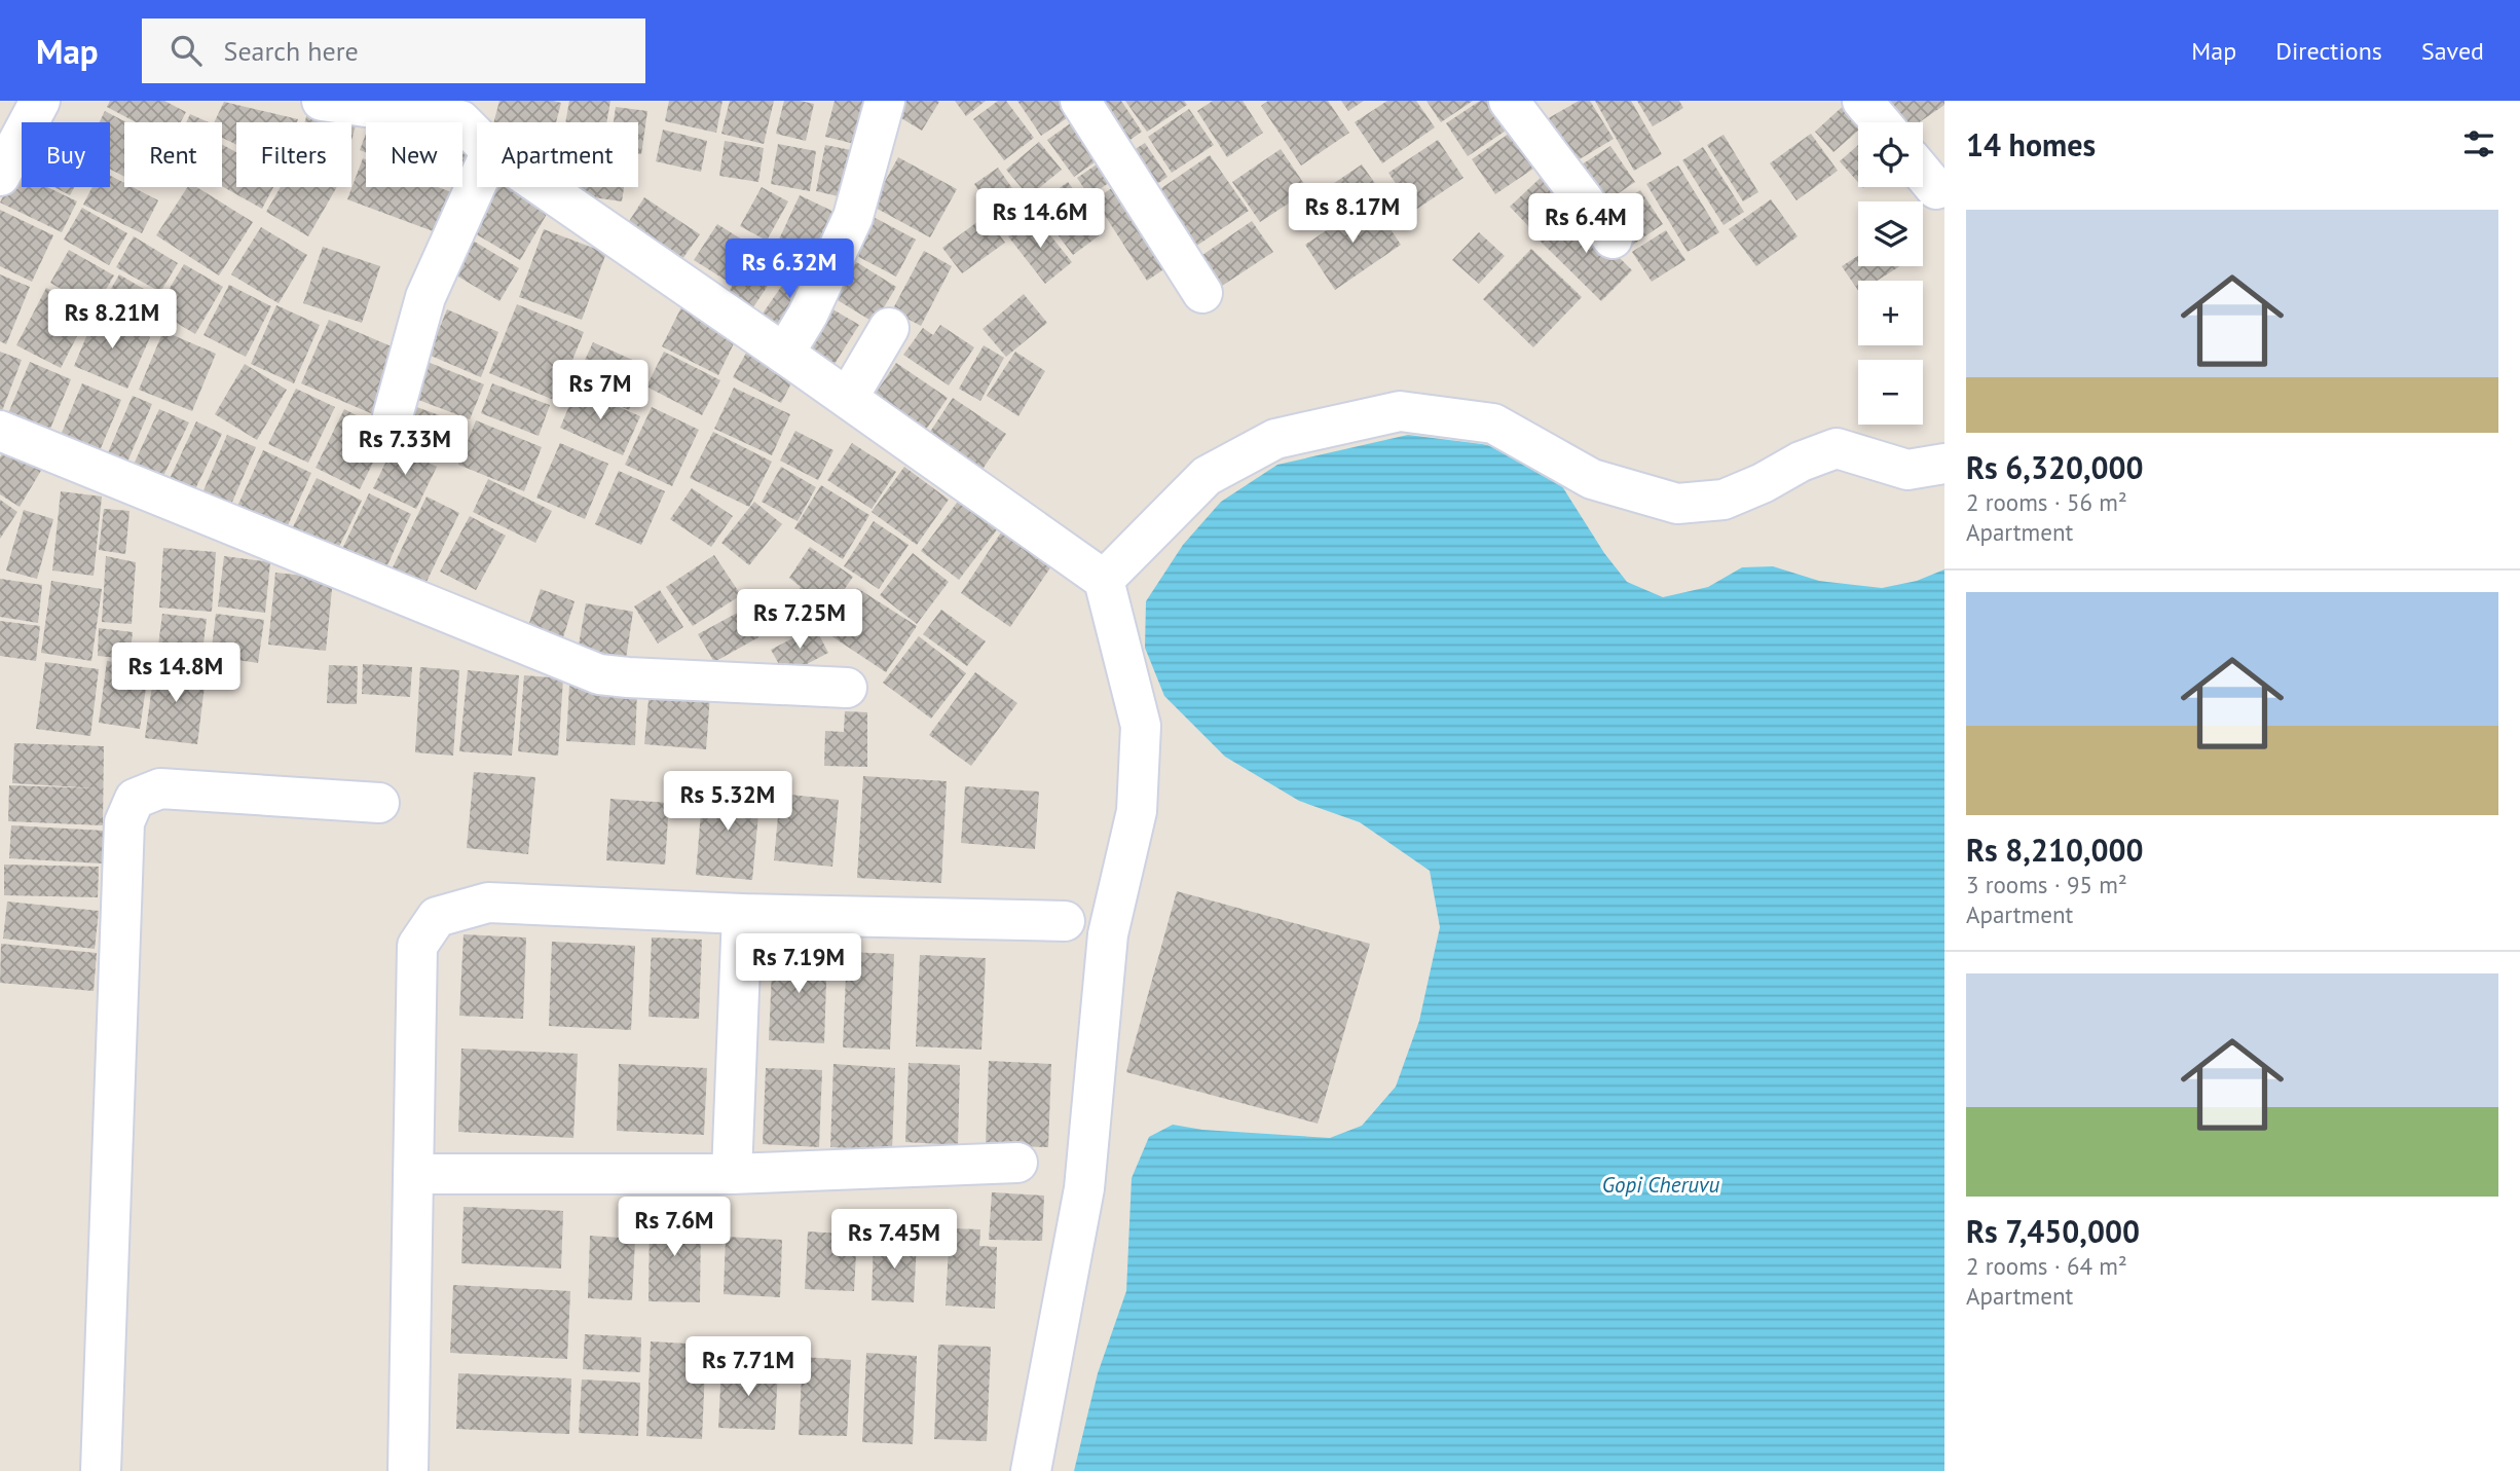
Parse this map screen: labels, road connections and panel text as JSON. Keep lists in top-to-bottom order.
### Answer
{
  "water": ["Gopi Cheruvu"],
  "page": {
    "header": "Map",
    "search": "Search here",
    "nav": ["Map", "Directions", "Saved"],
    "heading": "14 homes",
    "map_buttons": ["+", "−"],
    "chip": [
      "Buy",
      "Rent",
      "Filters",
      "New",
      "Apartment"
    ],
    "price": [
      "Rs 8.17M",
      "Rs 14.6M",
      "Rs 6.4M",
      "Rs 6.32M",
      "Rs 8.21M",
      "Rs 7M",
      "Rs 7.33M",
      "Rs 7.25M",
      "Rs 14.8M",
      "Rs 5.32M",
      "Rs 7.19M",
      "Rs 7.6M",
      "Rs 7.45M",
      "Rs 7.71M"
    ],
    "list": [
      {
        "name": "Rs 6,320,000",
        "note": "2 rooms · 56 m² · Apartment"
      },
      {
        "name": "Rs 8,210,000",
        "note": "3 rooms · 95 m² · Apartment"
      },
      {
        "name": "Rs 7,450,000",
        "note": "2 rooms · 64 m² · Apartment"
      }
    ]
  }
}
